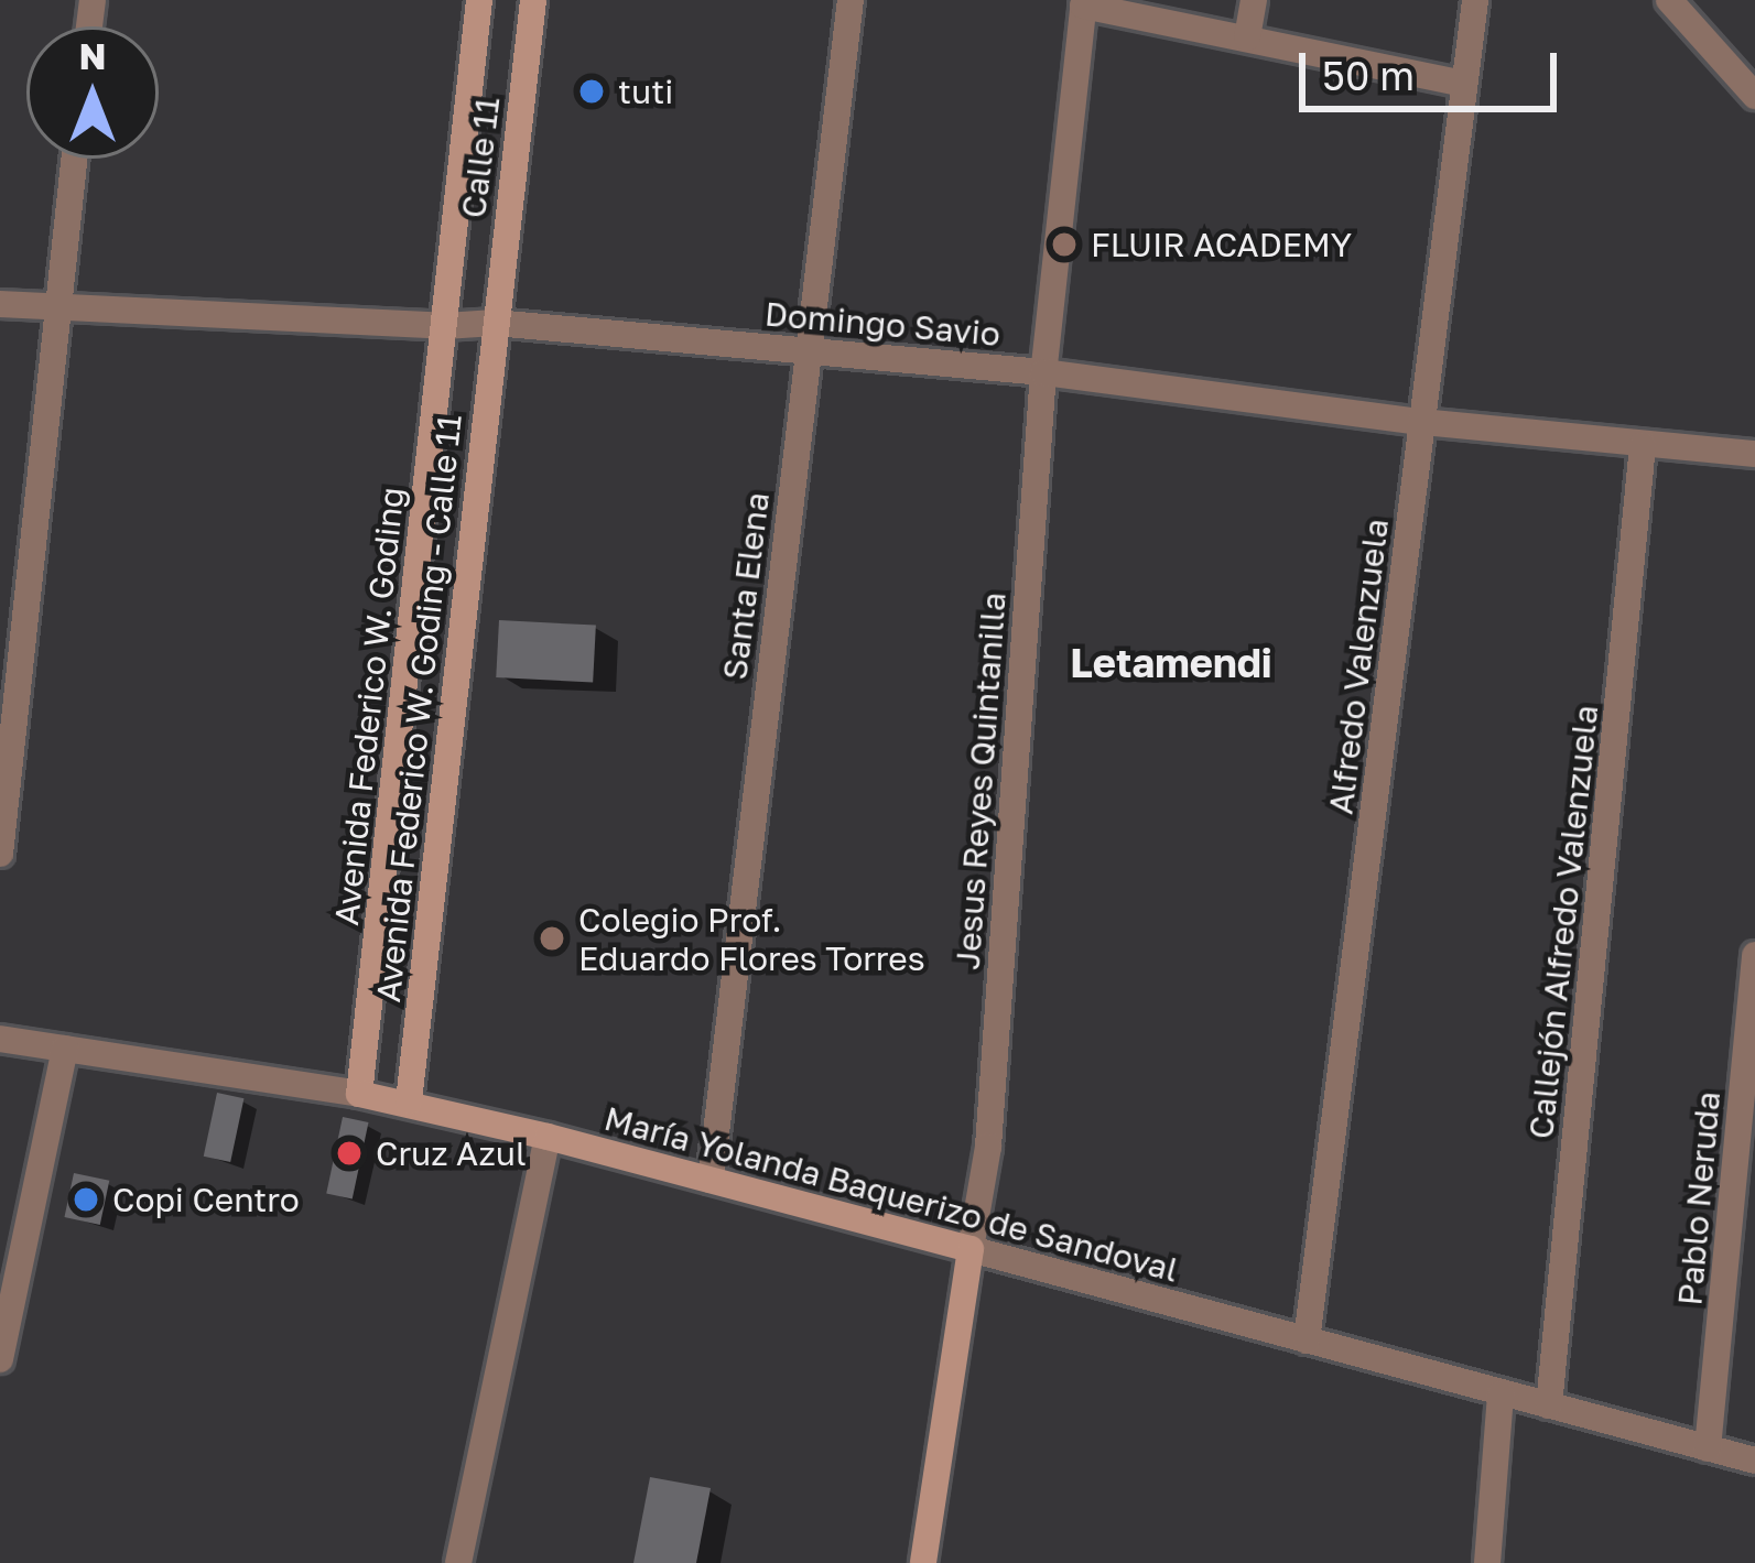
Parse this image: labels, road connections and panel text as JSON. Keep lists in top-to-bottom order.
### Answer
{
  "streets": {
    "street": [
      "Calle 11",
      "Domingo Savio",
      "Santa Elena",
      "Alfredo Valenzuela",
      "Avenida Federico W. Goding",
      "Avenida Federico W. Goding - Calle 11",
      "Jesus Reyes Quintanilla",
      "Callejón Alfredo Valenzuela",
      "María Yolanda Baquerizo de Sandoval",
      "Pablo Neruda"
    ]
  },
  "crossings": [
    ["Calle 11", "Domingo Savio"],
    ["Calle 11", "Avenida Federico W. Goding - Calle 11"],
    ["Domingo Savio", "Santa Elena"],
    ["Domingo Savio", "Alfredo Valenzuela"],
    ["Domingo Savio", "Avenida Federico W. Goding"],
    ["Domingo Savio", "Avenida Federico W. Goding - Calle 11"],
    ["Domingo Savio", "Jesus Reyes Quintanilla"],
    ["Domingo Savio", "Callejón Alfredo Valenzuela"],
    ["Santa Elena", "María Yolanda Baquerizo de Sandoval"],
    ["Alfredo Valenzuela", "María Yolanda Baquerizo de Sandoval"],
    ["Avenida Federico W. Goding", "María Yolanda Baquerizo de Sandoval"],
    ["Avenida Federico W. Goding - Calle 11", "María Yolanda Baquerizo de Sandoval"],
    ["Jesus Reyes Quintanilla", "María Yolanda Baquerizo de Sandoval"],
    ["Callejón Alfredo Valenzuela", "María Yolanda Baquerizo de Sandoval"],
    ["María Yolanda Baquerizo de Sandoval", "Pablo Neruda"]
  ],
  "districts": ["Letamendi"],
  "places": [
    "tuti",
    "FLUIR ACADEMY",
    "Colegio Prof. Eduardo Flores Torres",
    "Cruz Azul",
    "Copi Centro"
  ],
  "scale_bar": "50 m",
  "north": "top"
}
